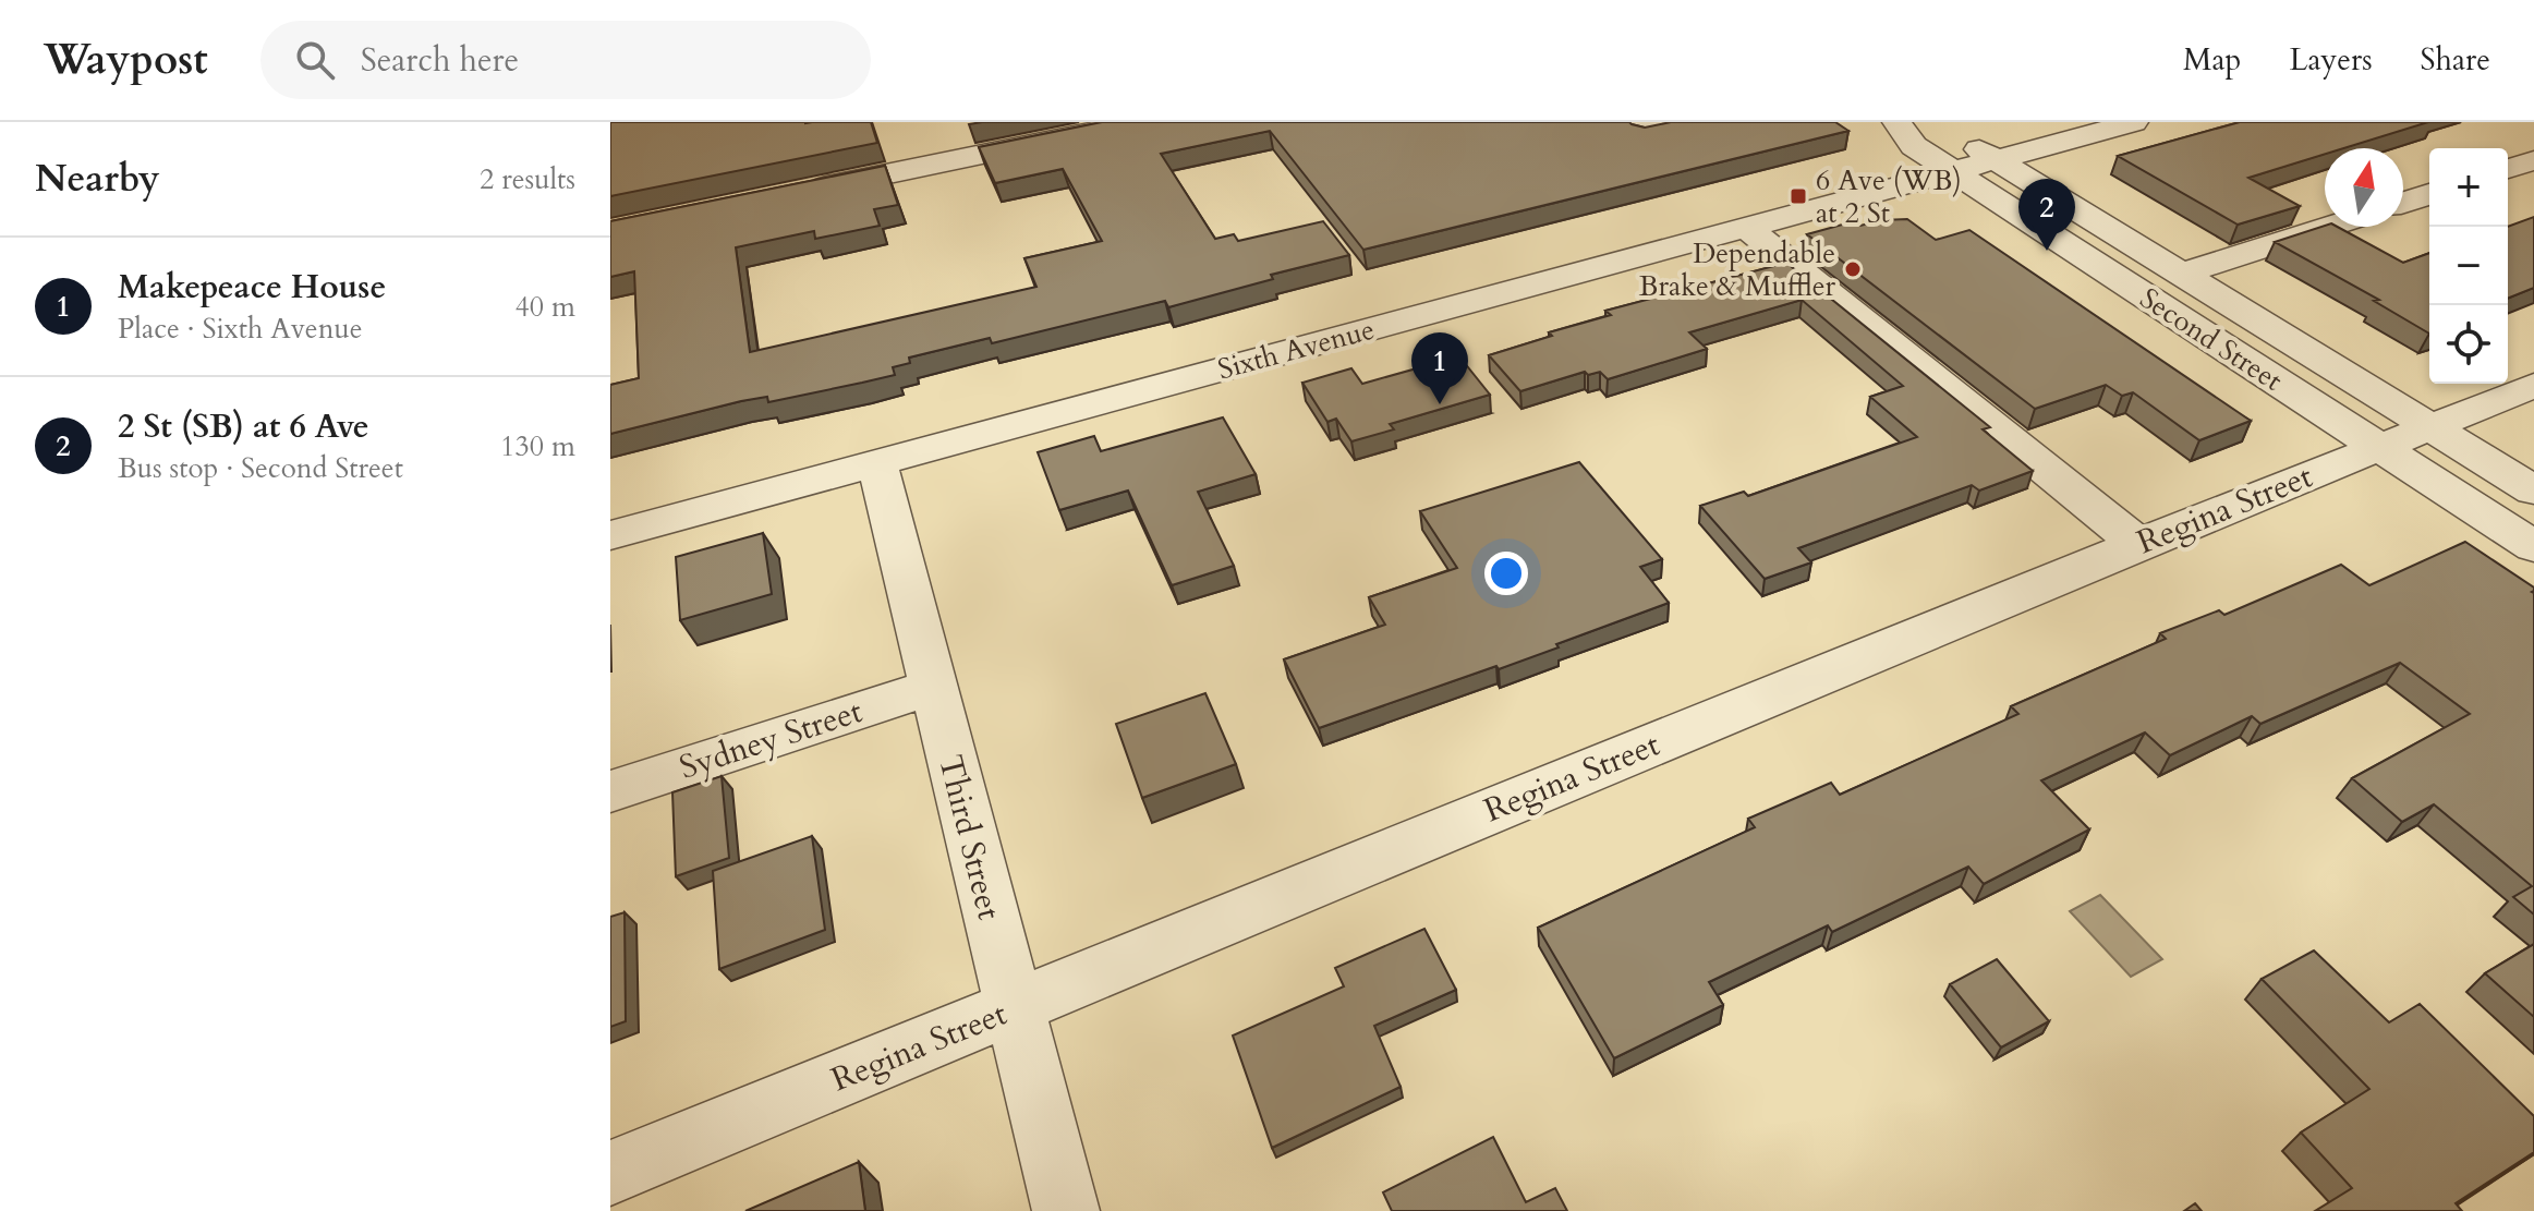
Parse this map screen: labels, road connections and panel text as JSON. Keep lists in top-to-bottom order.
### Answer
{
  "streets": {
    "street": [
      "Second Street",
      "Sixth Avenue",
      "Regina Street",
      "Sydney Street",
      "Third Street"
    ]
  },
  "crossings": [
    ["Second Street", "Sixth Avenue"],
    ["Second Street", "Regina Street"],
    ["Sixth Avenue", "Third Street"],
    ["Regina Street", "Third Street"],
    ["Sydney Street", "Third Street"]
  ],
  "places": {
    "transit": ["6 Ave (WB) at 2 St"],
    "other": ["Dependable Brake & Muffler"]
  },
  "north": "top",
  "page": {
    "header": "Waypost",
    "search": "Search here",
    "nav": ["Map", "Layers", "Share"],
    "heading": ["Nearby", "2 results"],
    "map_buttons": ["+", "−"],
    "pins": ["2", "1"],
    "list": [
      {
        "mark": "1",
        "name": "Makepeace House",
        "note": "Place · Sixth Avenue",
        "value": "40 m"
      },
      {
        "mark": "2",
        "name": "2 St (SB) at 6 Ave",
        "note": "Bus stop · Second Street",
        "value": "130 m"
      }
    ]
  }
}
